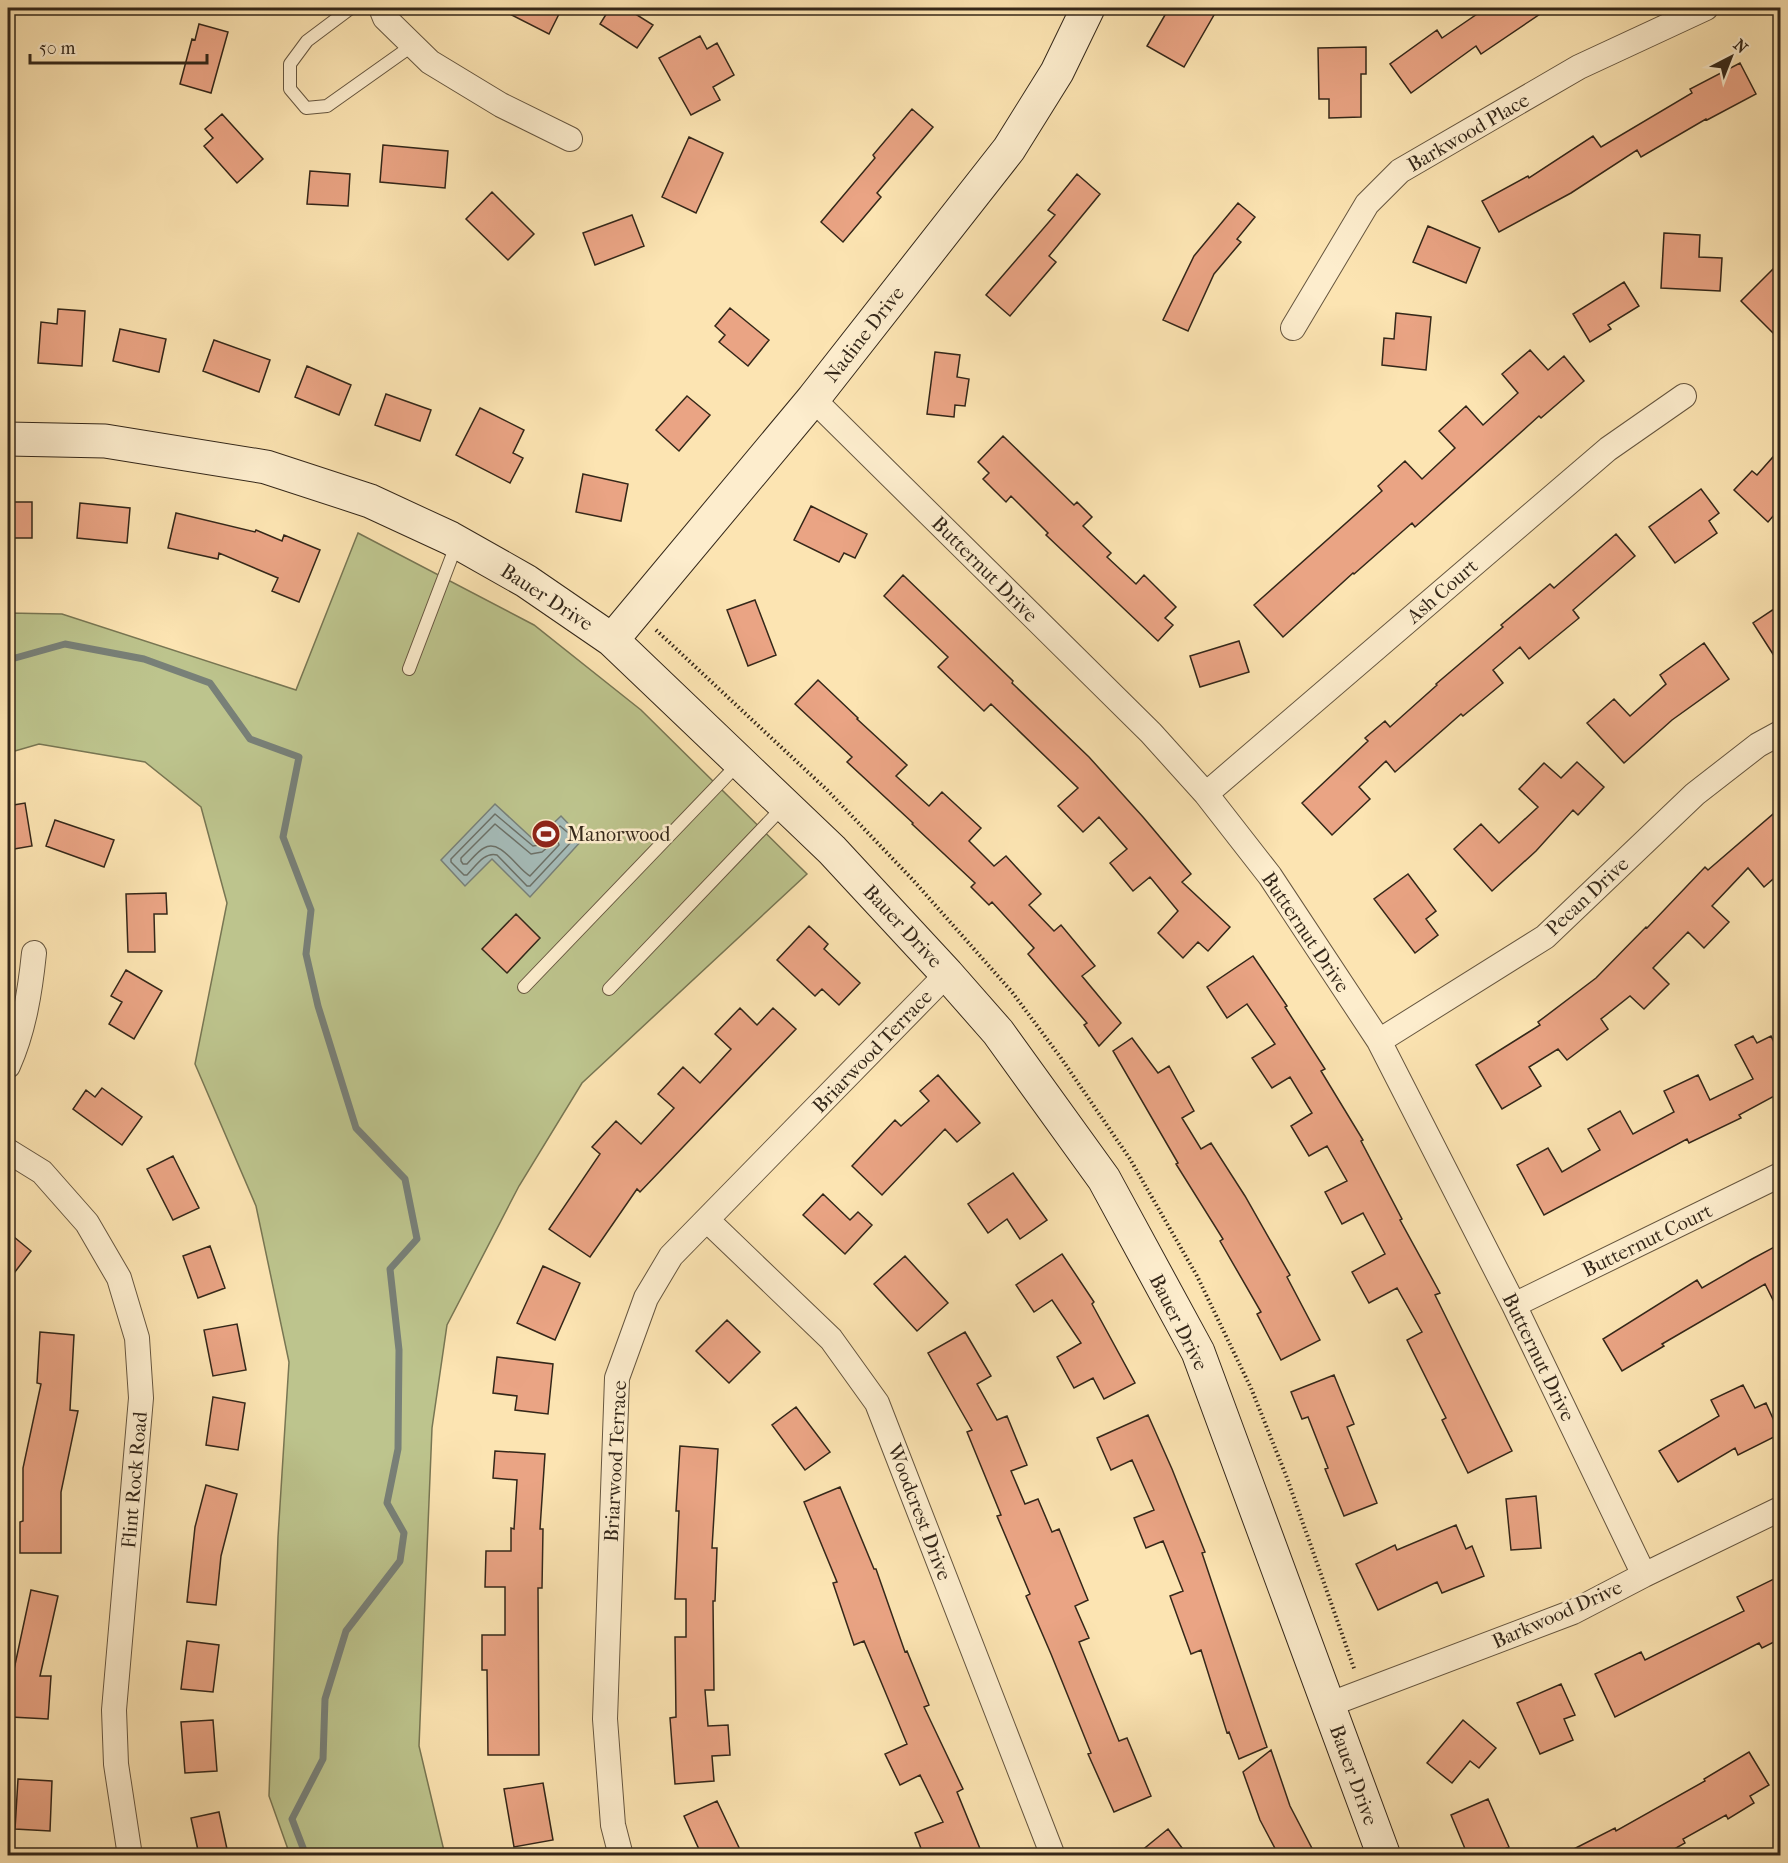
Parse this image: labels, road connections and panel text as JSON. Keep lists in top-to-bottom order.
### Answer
{
  "streets": {
    "street": [
      "Barkwood Place",
      "Nadine Drive",
      "Butternut Drive",
      "Ash Court",
      "Bauer Drive",
      "Pecan Drive",
      "Briarwood Terrace",
      "Butternut Court",
      "Flint Rock Road",
      "Woodcrest Drive",
      "Barkwood Drive"
    ]
  },
  "crossings": [
    ["Nadine Drive", "Butternut Drive"],
    ["Nadine Drive", "Bauer Drive"],
    ["Butternut Drive", "Ash Court"],
    ["Butternut Drive", "Pecan Drive"],
    ["Butternut Drive", "Butternut Court"],
    ["Butternut Drive", "Barkwood Drive"],
    ["Bauer Drive", "Briarwood Terrace"],
    ["Bauer Drive", "Barkwood Drive"],
    ["Briarwood Terrace", "Woodcrest Drive"]
  ],
  "places": {
    "sports": ["Manorwood"]
  },
  "scale_bar": "50 m",
  "north": "top right"
}
